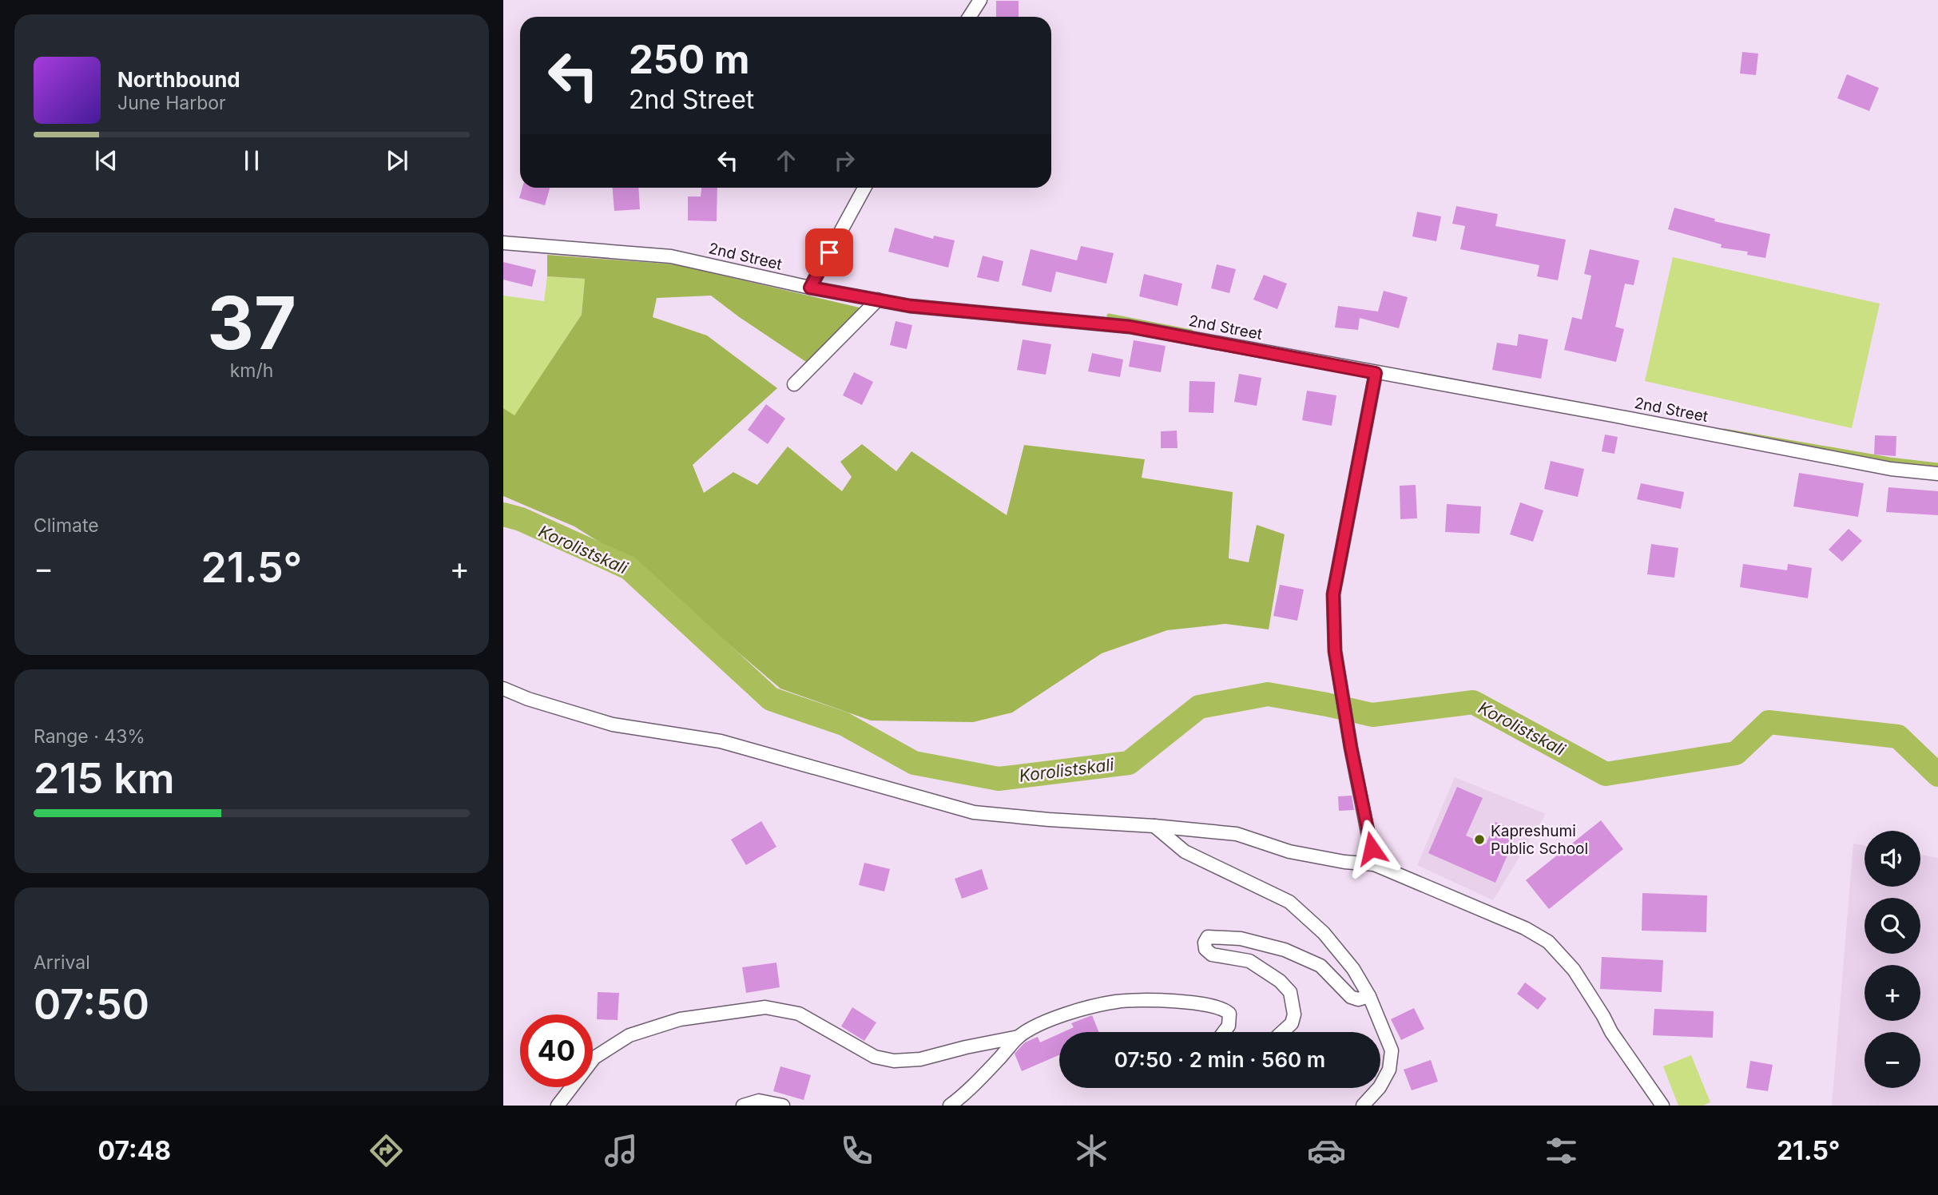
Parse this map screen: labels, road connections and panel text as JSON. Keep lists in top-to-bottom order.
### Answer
{
  "streets": {
    "street": ["2nd Street"]
  },
  "water": ["Korolistskali"],
  "places": ["Kapreshumi Public School"],
  "page": {
    "turn": ["250 m", "2nd Street"],
    "song": ["Northbound", "June Harbor"],
    "tile": [
      ["37", "km/h"],
      "Climate",
      ["Range · 43%", "215 km"],
      ["Arrival", "07:50"]
    ],
    "heat": ["−", "21.5°", "+"],
    "map_buttons": ["+", "−"],
    "limit": "40",
    "trip": "07:50 · 2 min · 560 m",
    "tabs": ["07:48", "21.5°"]
  }
}
